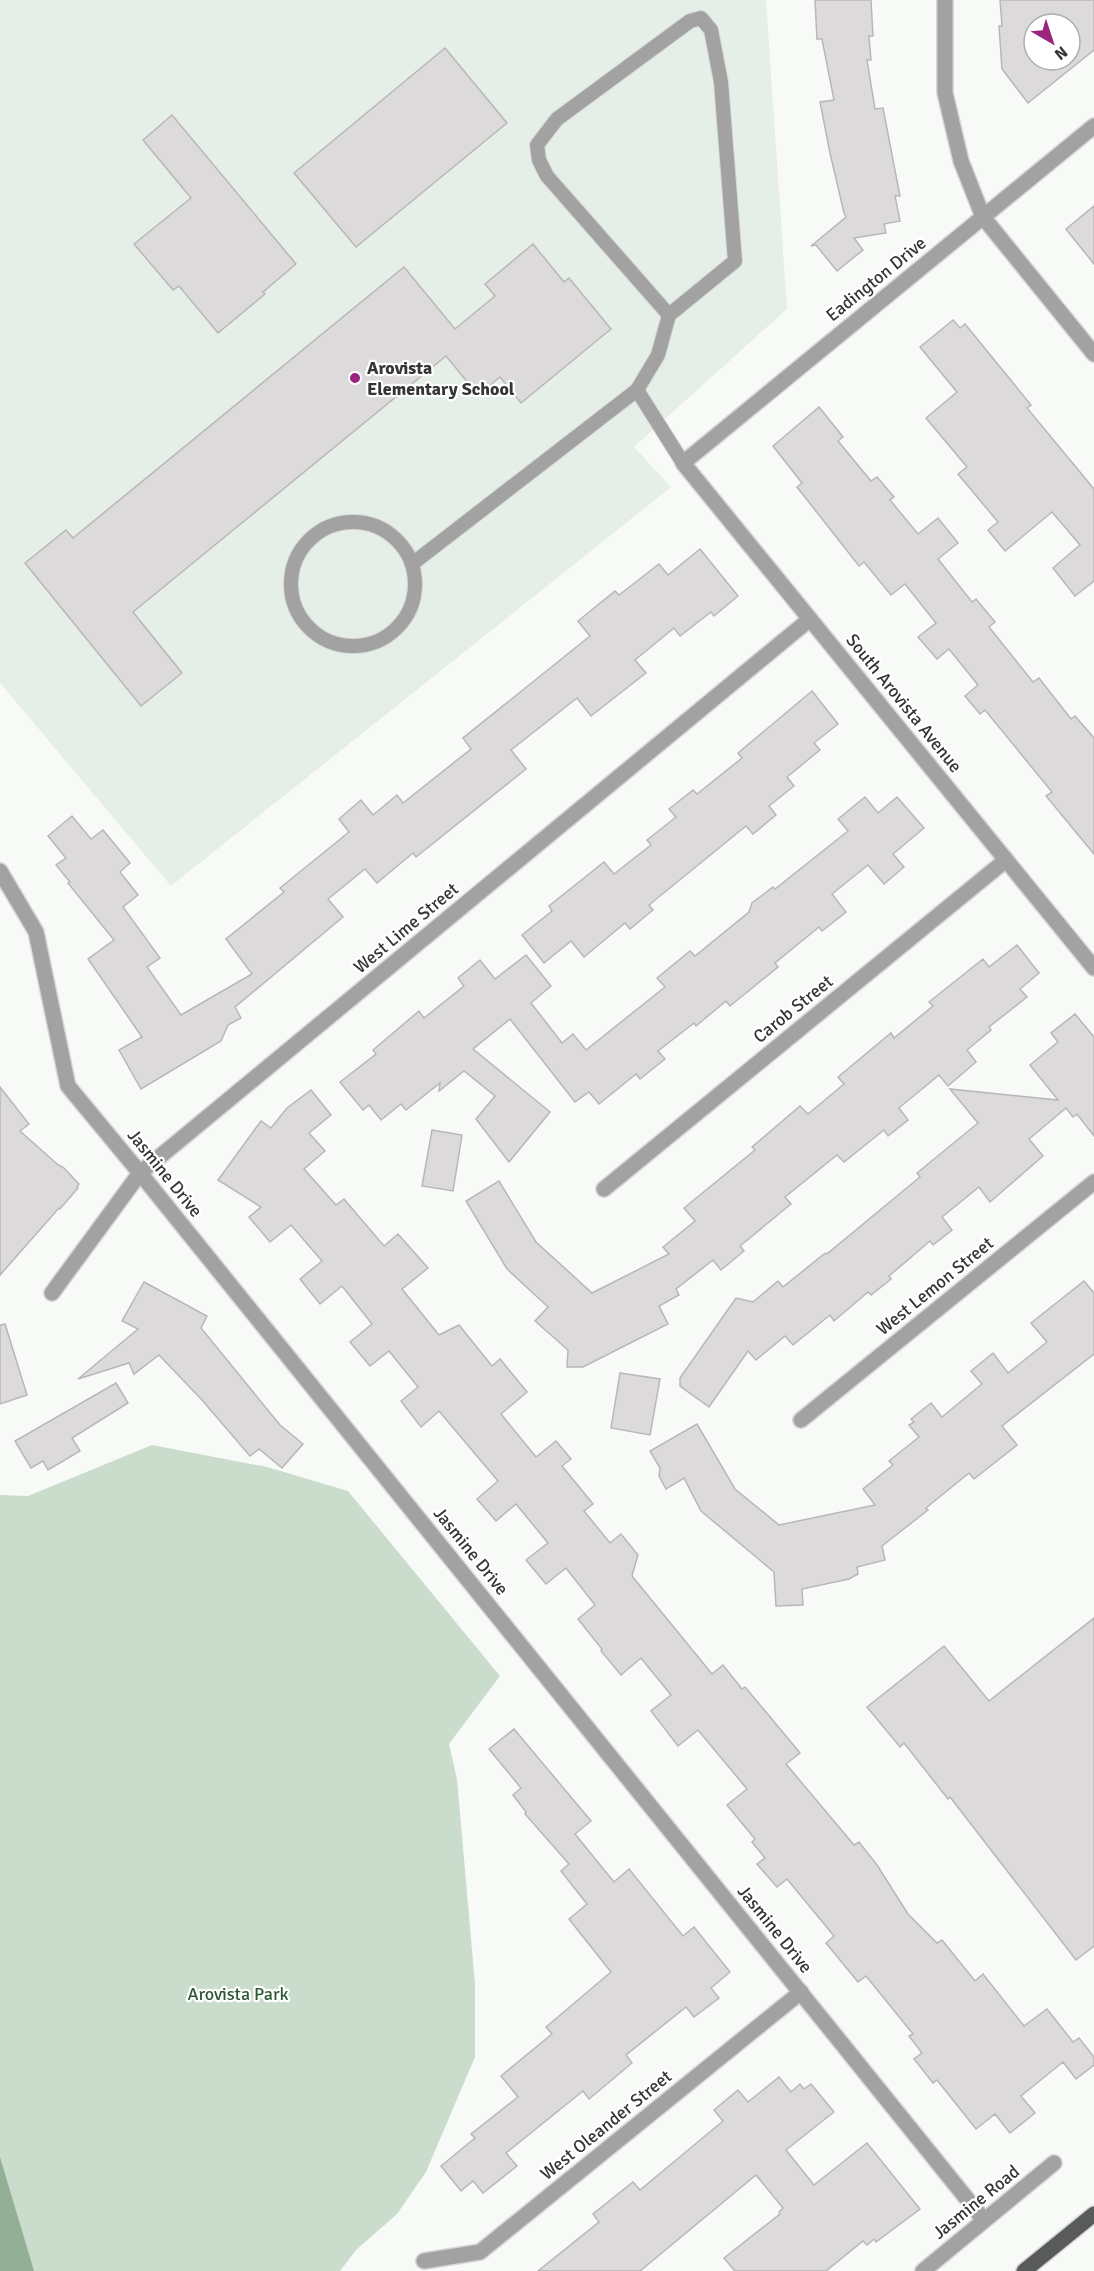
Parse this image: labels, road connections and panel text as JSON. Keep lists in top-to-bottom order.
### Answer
{
  "streets": {
    "street": [
      "Eadington Drive",
      "South Arovista Avenue",
      "West Lime Street",
      "Carob Street",
      "Jasmine Drive",
      "West Lemon Street",
      "West Oleander Street",
      "Jasmine Road"
    ]
  },
  "crossings": [
    ["Eadington Drive", "South Arovista Avenue"],
    ["South Arovista Avenue", "West Lime Street"],
    ["South Arovista Avenue", "Carob Street"],
    ["West Lime Street", "Jasmine Drive"],
    ["Jasmine Drive", "West Oleander Street"],
    ["Jasmine Drive", "Jasmine Road"]
  ],
  "parks": ["Arovista Park"],
  "places": ["Arovista Elementary School"],
  "north": "bottom right"
}
